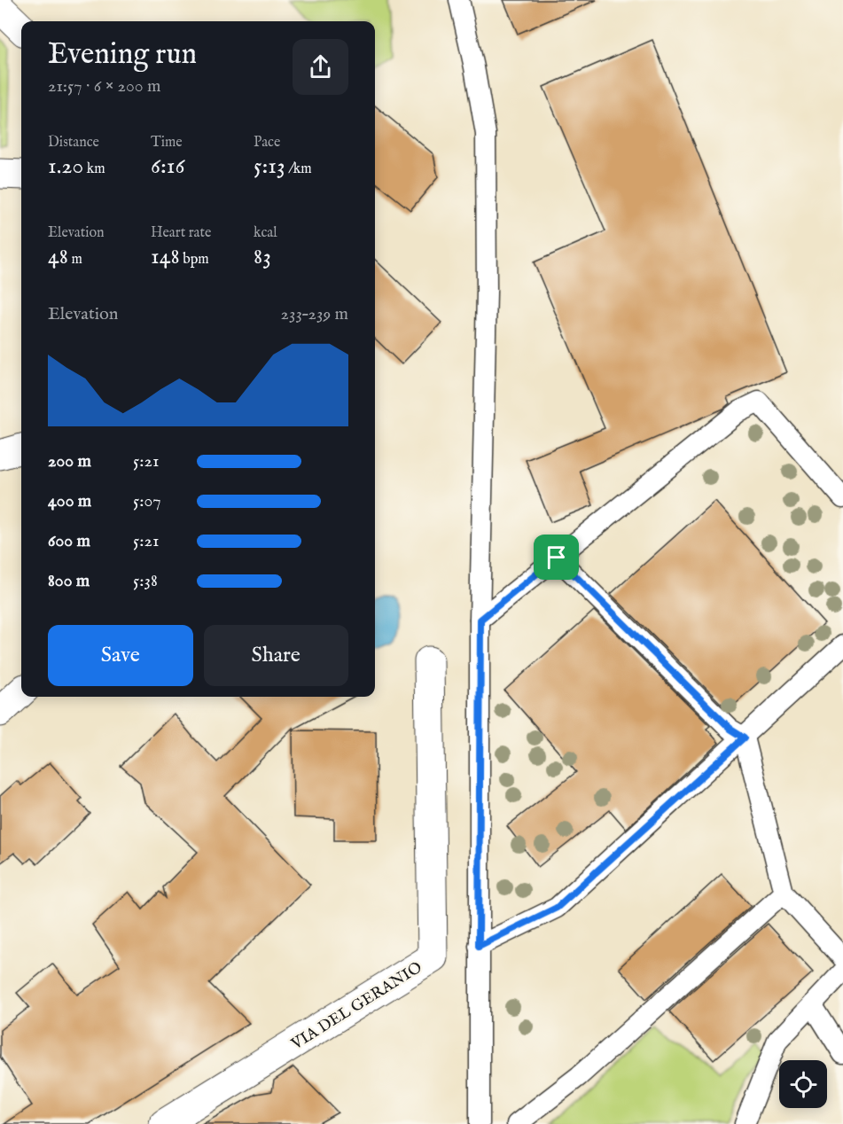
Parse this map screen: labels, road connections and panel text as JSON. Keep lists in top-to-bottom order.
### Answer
{
  "streets": {
    "street": ["VIA DEL GERANIO"]
  },
  "page": {
    "heading": ["Evening run", "21:57 · 6 × 200 m"],
    "stats": [
      ["Distance", "1.20 km"],
      ["Time", "6:16"],
      ["Pace", "5:13 /km"],
      ["Elevation", "48 m"],
      ["Heart rate", "148 bpm"],
      ["kcal", "83"]
    ],
    "chart": ["Elevation", "233–239 m"],
    "list": [
      {
        "name": "200 m",
        "note": "5:21"
      },
      {
        "name": "400 m",
        "note": "5:07"
      },
      {
        "name": "600 m",
        "note": "5:21"
      },
      {
        "name": "800 m",
        "note": "5:38"
      }
    ],
    "buttons": ["Save", "Share"]
  }
}
